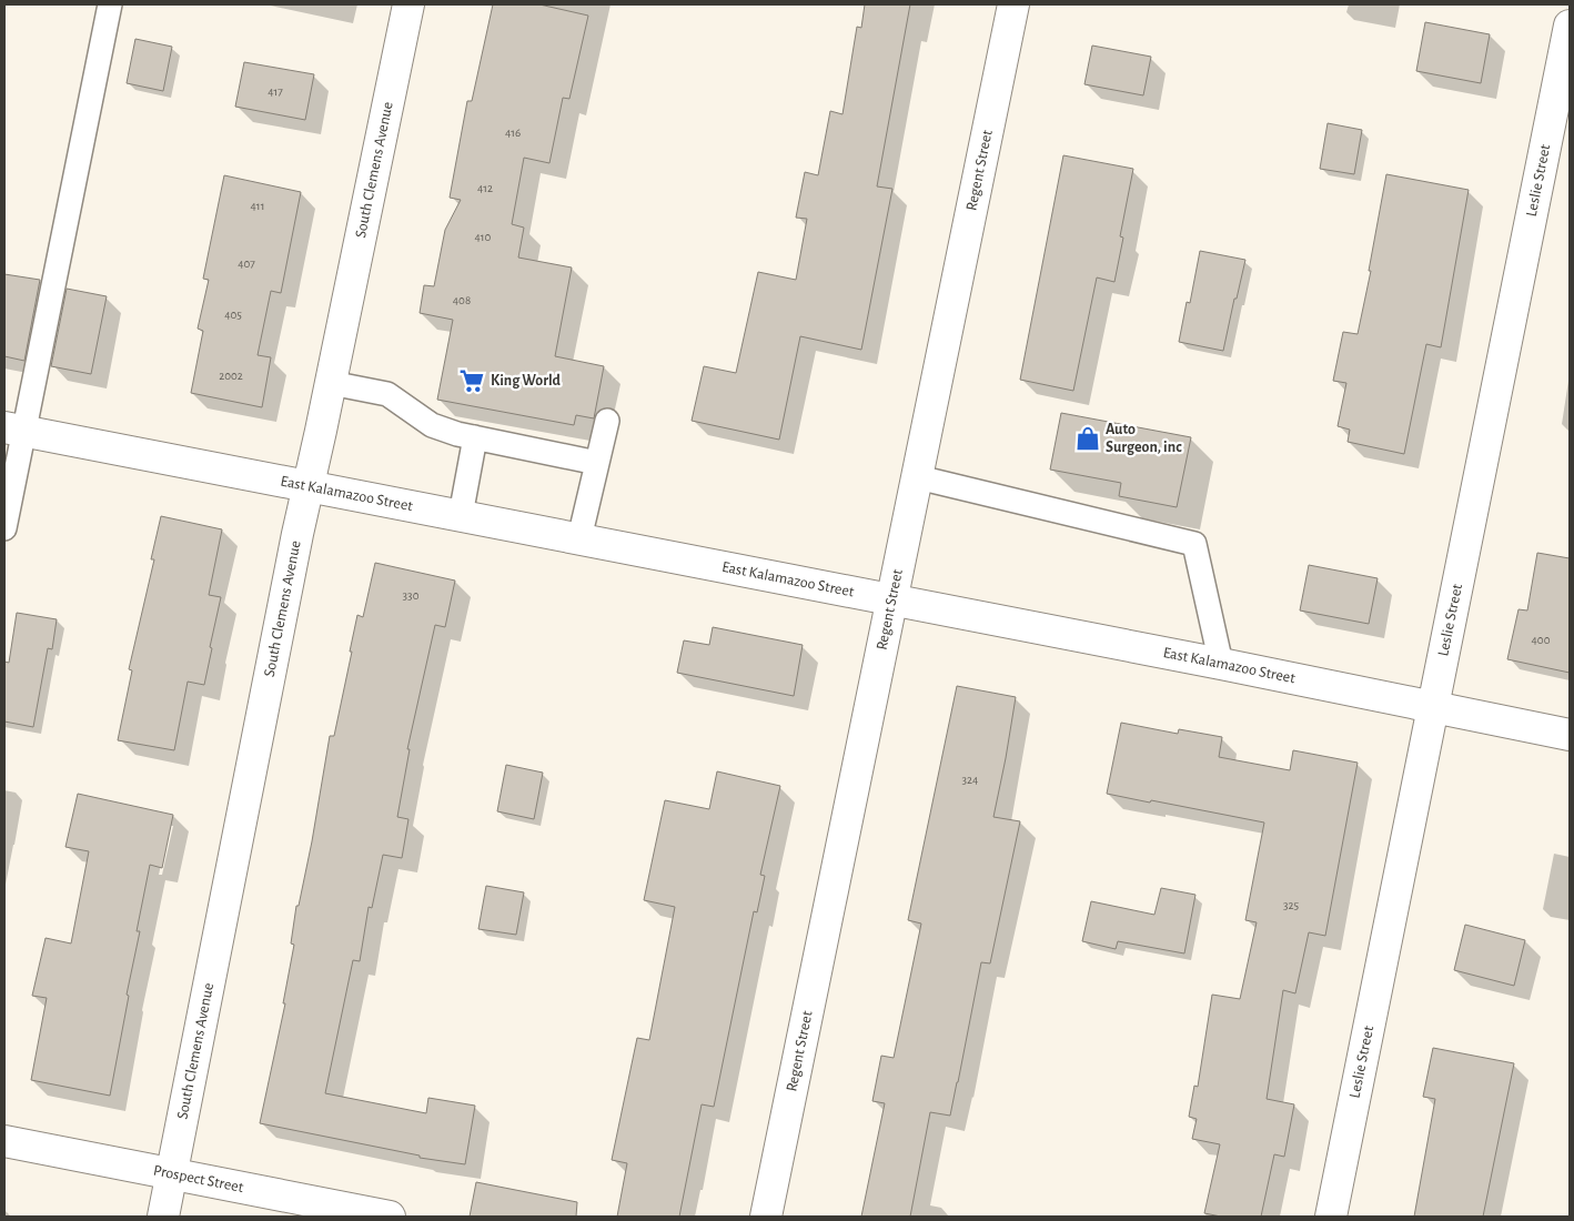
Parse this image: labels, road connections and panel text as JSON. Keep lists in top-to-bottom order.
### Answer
{
  "streets": {
    "street": [
      "South Clemens Avenue",
      "Regent Street",
      "Leslie Street",
      "East Kalamazoo Street",
      "Prospect Street"
    ]
  },
  "crossings": [
    ["South Clemens Avenue", "East Kalamazoo Street"],
    ["South Clemens Avenue", "Prospect Street"],
    ["Regent Street", "East Kalamazoo Street"],
    ["Leslie Street", "East Kalamazoo Street"]
  ],
  "places": {
    "supermarket": ["King World"],
    "shop": ["Auto Surgeon, inc"]
  },
  "house_numbers": [
    "417",
    "416",
    "412",
    "411",
    "410",
    "407",
    "408",
    "405",
    "2002",
    "330",
    "400",
    "324",
    "325"
  ]
}
